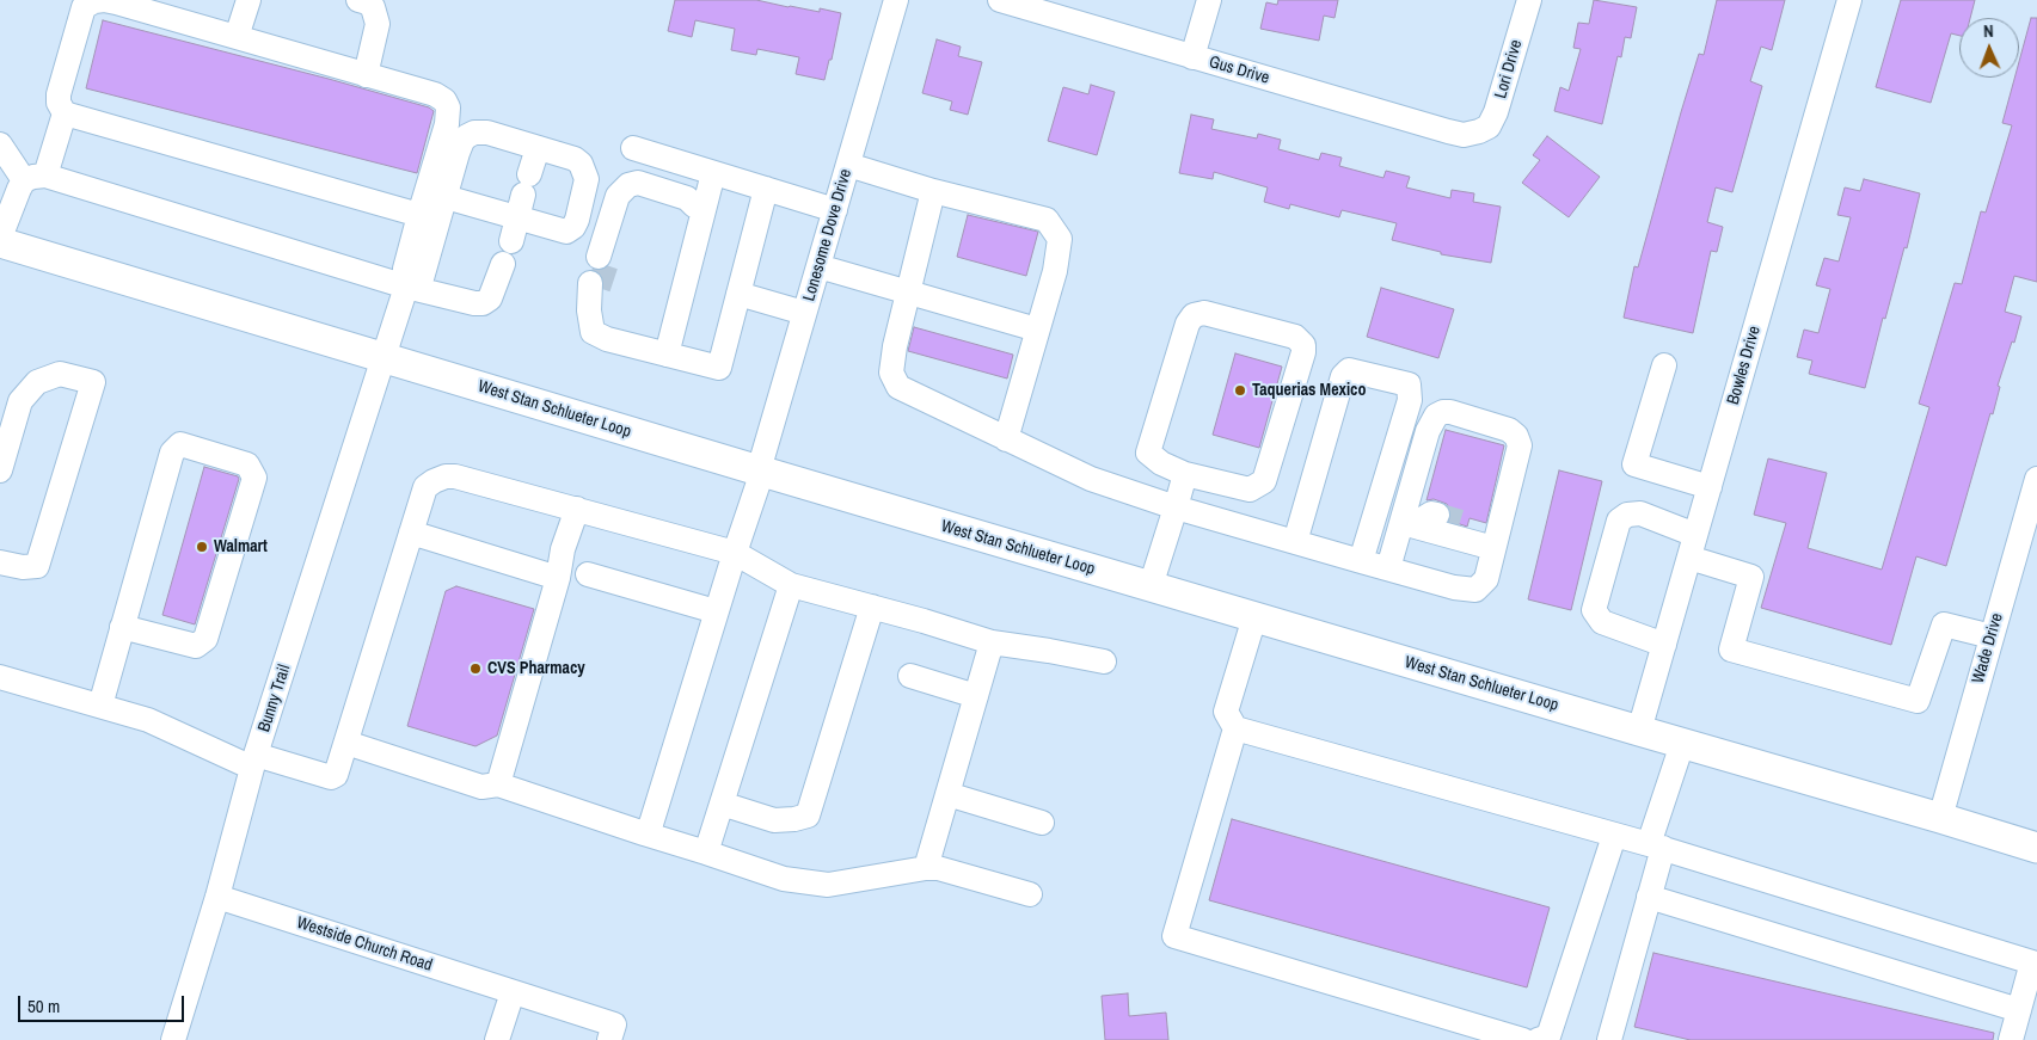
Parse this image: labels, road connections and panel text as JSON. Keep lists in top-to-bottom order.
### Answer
{
  "streets": {
    "main road": ["West Stan Schlueter Loop"],
    "street": [
      "Lori Drive",
      "Gus Drive",
      "Lonesome Dove Drive",
      "Bowles Drive",
      "Wade Drive",
      "Bunny Trail",
      "Westside Church Road"
    ]
  },
  "crossings": [
    ["Lori Drive", "Gus Drive"],
    ["Lonesome Dove Drive", "West Stan Schlueter Loop"],
    ["Bowles Drive", "West Stan Schlueter Loop"],
    ["West Stan Schlueter Loop", "Wade Drive"],
    ["West Stan Schlueter Loop", "Bunny Trail"],
    ["Bunny Trail", "Westside Church Road"]
  ],
  "places": ["Taquerias Mexico", "Walmart", "CVS Pharmacy"],
  "scale_bar": "50 m",
  "north": "top"
}
